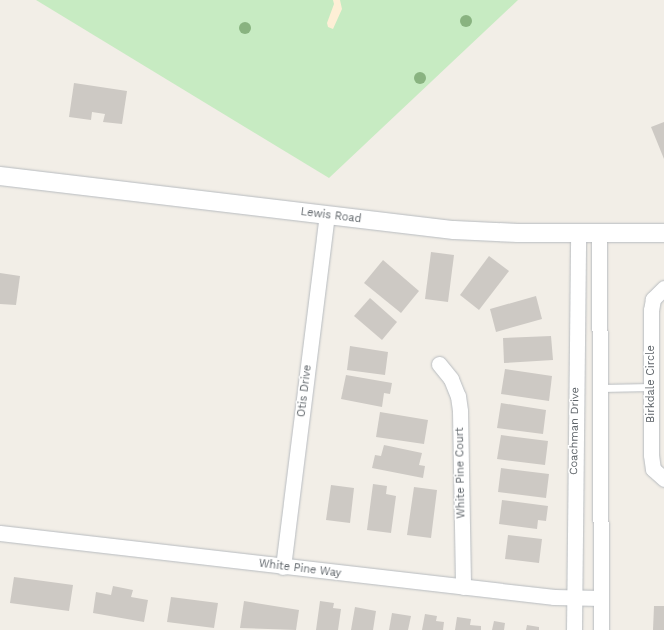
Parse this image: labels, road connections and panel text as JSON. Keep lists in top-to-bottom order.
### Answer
{
  "streets": {
    "street": [
      "Lewis Road",
      "Birkdale Circle",
      "Otis Drive",
      "Coachman Drive",
      "White Pine Court",
      "White Pine Way"
    ]
  },
  "crossings": [
    ["Lewis Road", "Otis Drive"],
    ["Lewis Road", "Coachman Drive"],
    ["Otis Drive", "White Pine Way"],
    ["Coachman Drive", "White Pine Way"],
    ["White Pine Court", "White Pine Way"]
  ]
}
